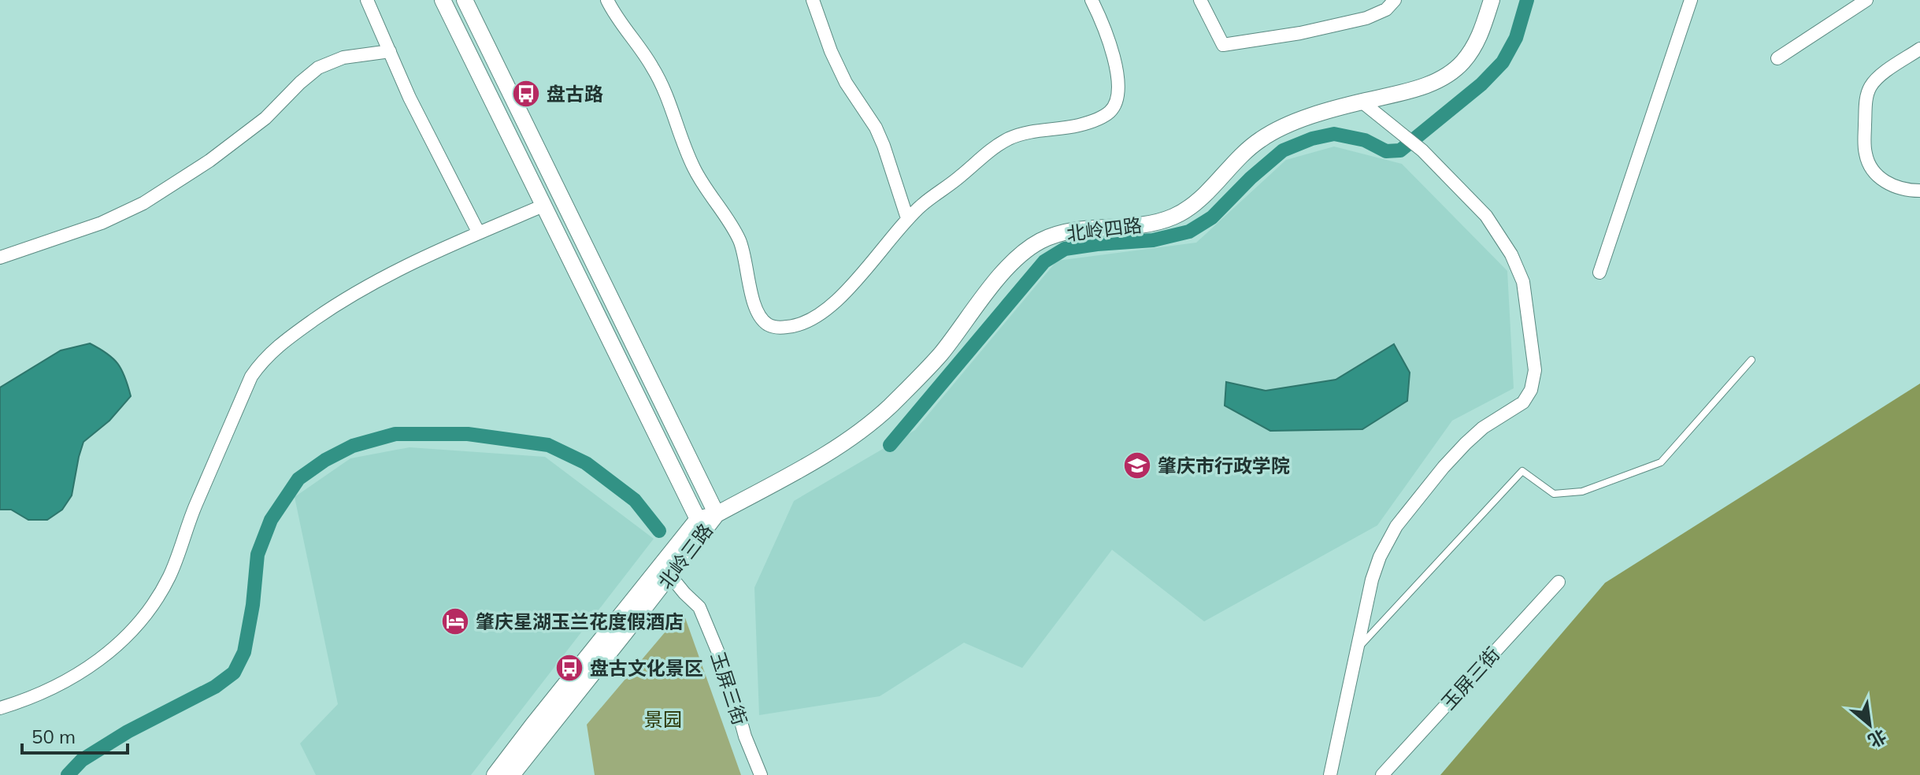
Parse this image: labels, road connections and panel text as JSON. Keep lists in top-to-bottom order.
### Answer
{
  "streets": {
    "street": ["北岭四路", "北岭三路", "玉屏三街"]
  },
  "crossings": [
    ["北岭四路", "北岭三路"],
    ["北岭三路", "玉屏三街"]
  ],
  "parks": ["景园"],
  "places": {
    "bus stop": ["盘古路", "盘古文化景区"],
    "school or university": ["肇庆市行政学院"],
    "hotel": ["肇庆星湖玉兰花度假酒店"]
  },
  "scale_bar": "50 m",
  "north": "bottom right"
}
